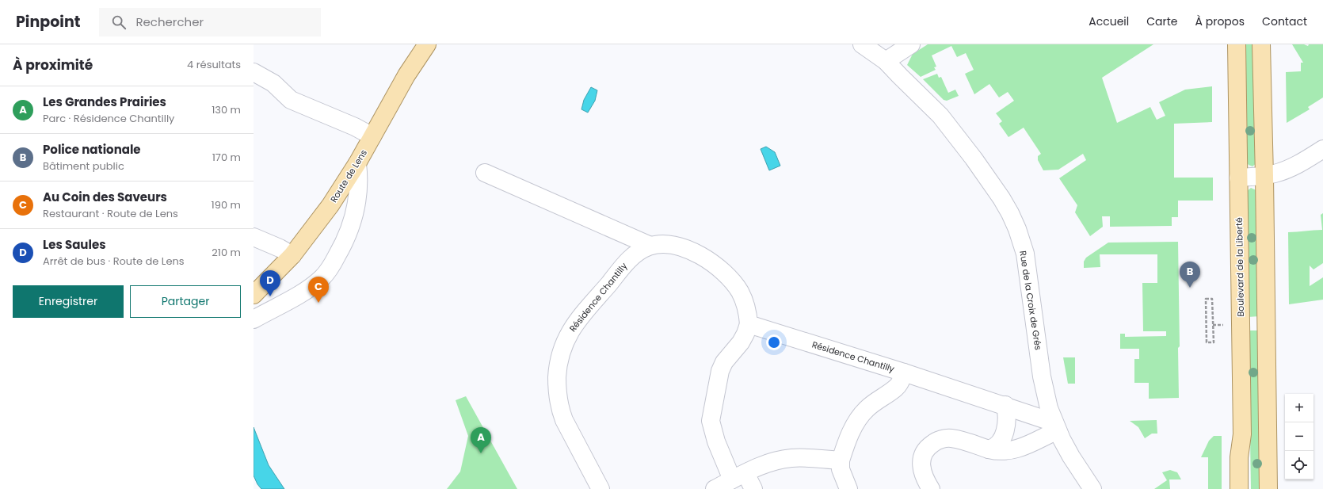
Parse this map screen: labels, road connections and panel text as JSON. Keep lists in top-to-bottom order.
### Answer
{
  "streets": {
    "main road": ["Route de Lens", "Boulevard de la Liberté"],
    "street": ["Résidence Chantilly", "Rue de la Croix de Grés"]
  },
  "crossings": [
    ["Résidence Chantilly", "Rue de la Croix de Grés"]
  ],
  "page": {
    "header": "Pinpoint",
    "search": "Rechercher",
    "nav": [
      "Accueil",
      "Carte",
      "À propos",
      "Contact"
    ],
    "heading": ["À proximité", "4 résultats"],
    "list": [
      {
        "mark": "A",
        "name": "Les Grandes Prairies",
        "note": "Parc · Résidence Chantilly",
        "value": "130 m"
      },
      {
        "mark": "B",
        "name": "Police nationale",
        "note": "Bâtiment public",
        "value": "170 m"
      },
      {
        "mark": "C",
        "name": "Au Coin des Saveurs",
        "note": "Restaurant · Route de Lens",
        "value": "190 m"
      },
      {
        "mark": "D",
        "name": "Les Saules",
        "note": "Arrêt de bus · Route de Lens",
        "value": "210 m"
      }
    ],
    "pins": [
      "B",
      "D",
      "C",
      "A"
    ],
    "buttons": ["Enregistrer", "Partager"],
    "map_buttons": ["+", "−"]
  }
}
